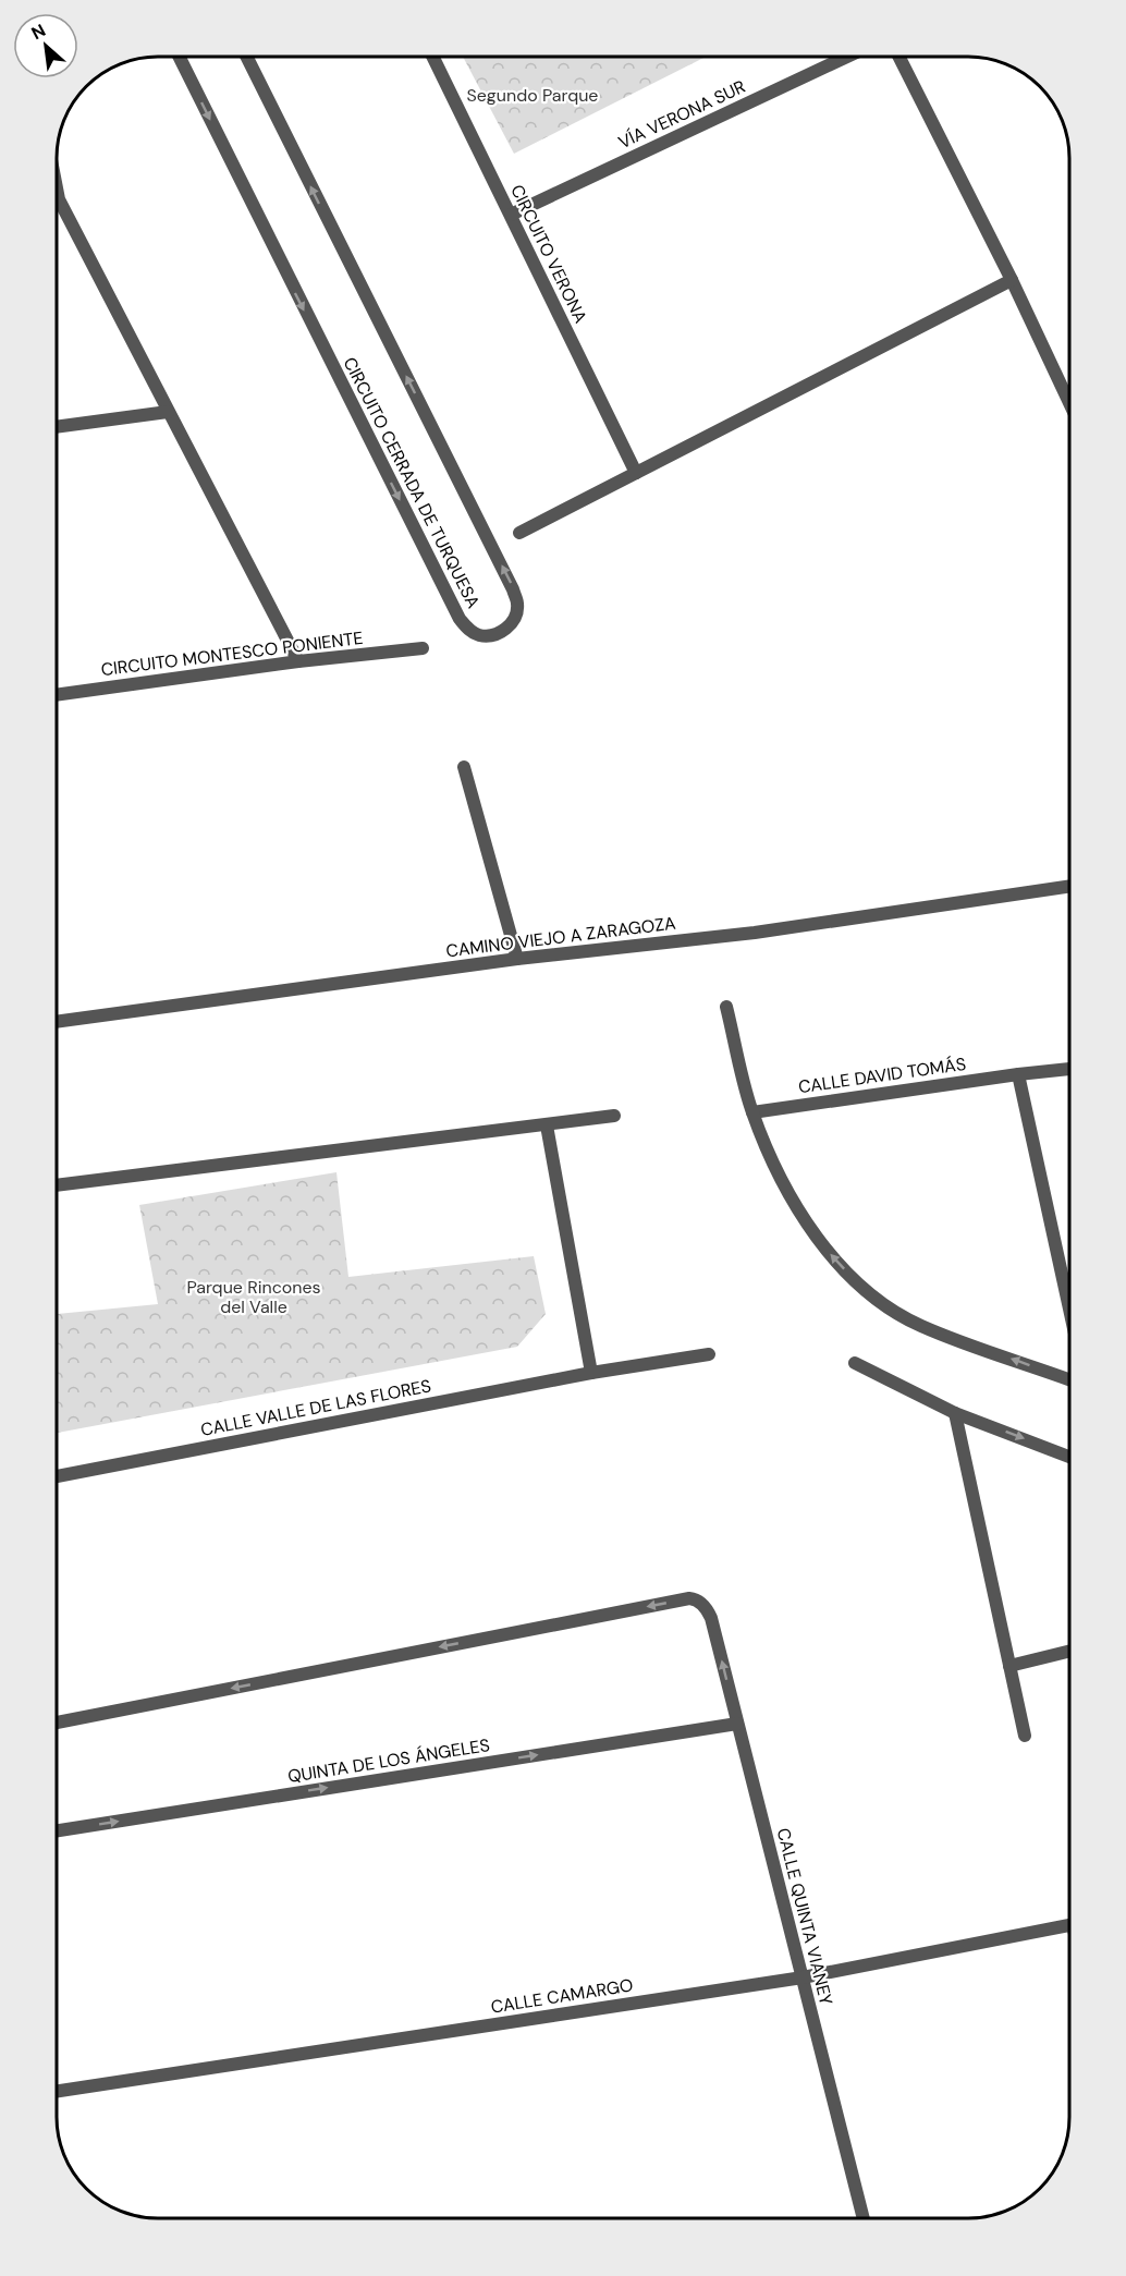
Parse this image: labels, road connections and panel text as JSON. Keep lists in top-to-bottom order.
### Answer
{
  "streets": {
    "street": [
      "VÍA VERONA SUR",
      "CIRCUITO VERONA",
      "CIRCUITO CERRADA DE TURQUESA",
      "CIRCUITO MONTESCO PONIENTE",
      "CAMINO VIEJO A ZARAGOZA",
      "CALLE DAVID TOMÁS",
      "CALLE VALLE DE LAS FLORES",
      "QUINTA DE LOS ÁNGELES",
      "CALLE QUINTA VIANEY",
      "CALLE CAMARGO"
    ]
  },
  "crossings": [
    ["VÍA VERONA SUR", "CIRCUITO VERONA"],
    ["QUINTA DE LOS ÁNGELES", "CALLE QUINTA VIANEY"],
    ["CALLE QUINTA VIANEY", "CALLE CAMARGO"]
  ],
  "one_way": ["QUINTA DE LOS ÁNGELES", "CALLE QUINTA VIANEY"],
  "parks": ["Segundo Parque", "Parque Rincones del Valle"],
  "north": "top left"
}
